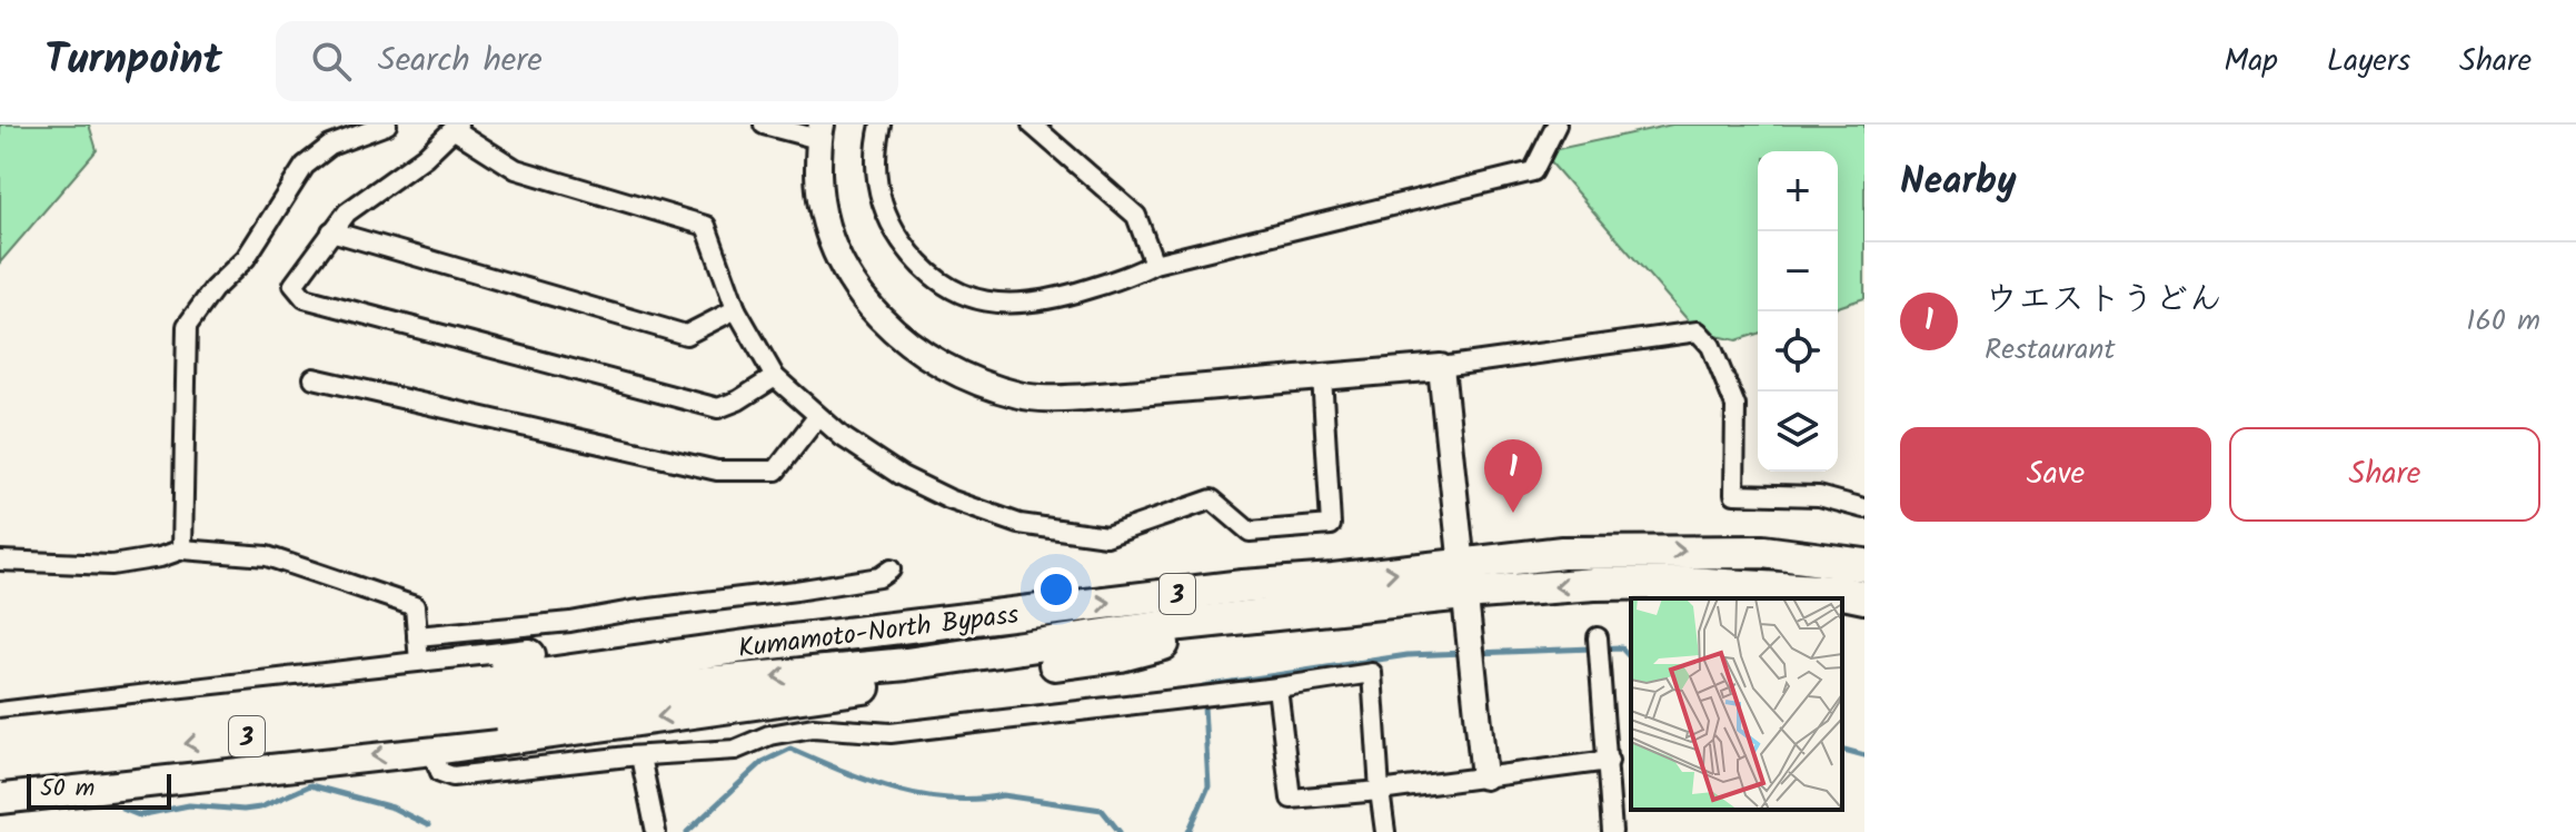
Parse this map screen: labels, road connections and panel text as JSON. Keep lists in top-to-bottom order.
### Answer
{
  "streets": {
    "highway": ["3", "Kumamoto-North Bypass"]
  },
  "scale_bar": "50 m",
  "page": {
    "header": "Turnpoint",
    "search": "Search here",
    "nav": ["Map", "Layers", "Share"],
    "heading": "Nearby",
    "map_buttons": ["+", "−"],
    "list": [
      {
        "mark": "1",
        "name": "ウエストうどん",
        "note": "Restaurant",
        "value": "160 m"
      }
    ],
    "buttons": ["Save", "Share"],
    "pins": "1",
    "scale": "50 m"
  }
}
